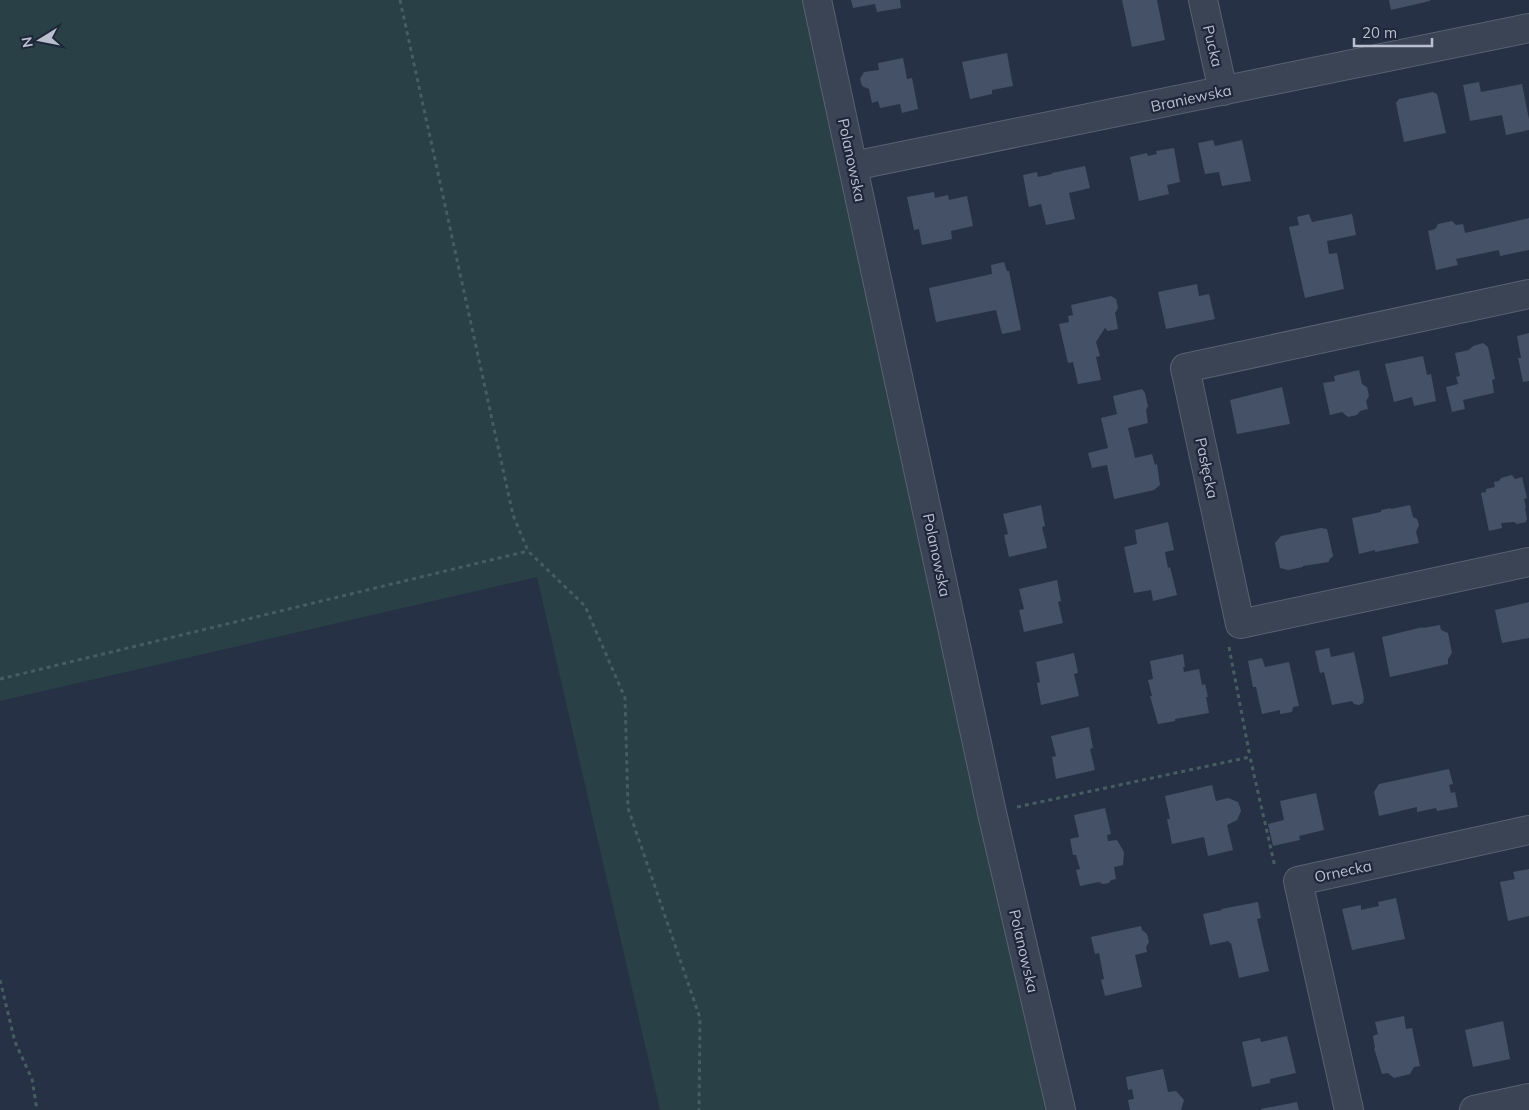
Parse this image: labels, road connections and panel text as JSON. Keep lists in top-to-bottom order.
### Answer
{
  "streets": {
    "street": [
      "Pucka",
      "Braniewska",
      "Polanowska",
      "Pasłęcka",
      "Ornecka"
    ]
  },
  "crossings": [
    ["Pucka", "Braniewska"],
    ["Braniewska", "Polanowska"]
  ],
  "scale_bar": "20 m",
  "north": "left"
}
